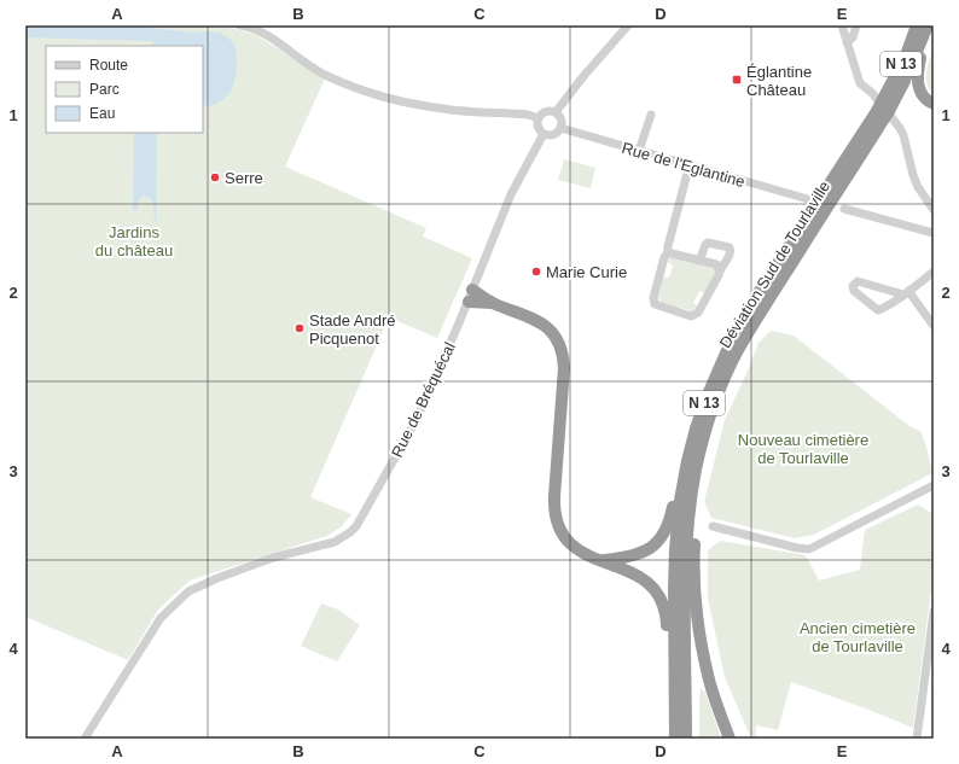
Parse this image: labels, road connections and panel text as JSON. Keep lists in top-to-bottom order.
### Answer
{
  "streets": {
    "highway": ["N 13", "Déviation Sud de Tourlaville"],
    "street": ["Rue de l'Eglantine", "Rue de Bréquécal"]
  },
  "crossings": [
    ["Rue de l'Eglantine", "Rue de Bréquécal"]
  ],
  "parks": ["Jardins du château", "Nouveau cimetière de Tourlaville", "Ancien cimetière de Tourlaville"],
  "places": {
    "transit": ["Églantine Château"],
    "other": ["Serre", "Marie Curie", "Stade André Picquenot"]
  },
  "legend": ["Route", "Parc", "Eau"],
  "grid": {
    "columns": [
      "A",
      "B",
      "C",
      "D",
      "E"
    ],
    "rows": [
      "1",
      "2",
      "3",
      "4"
    ]
  }
}
